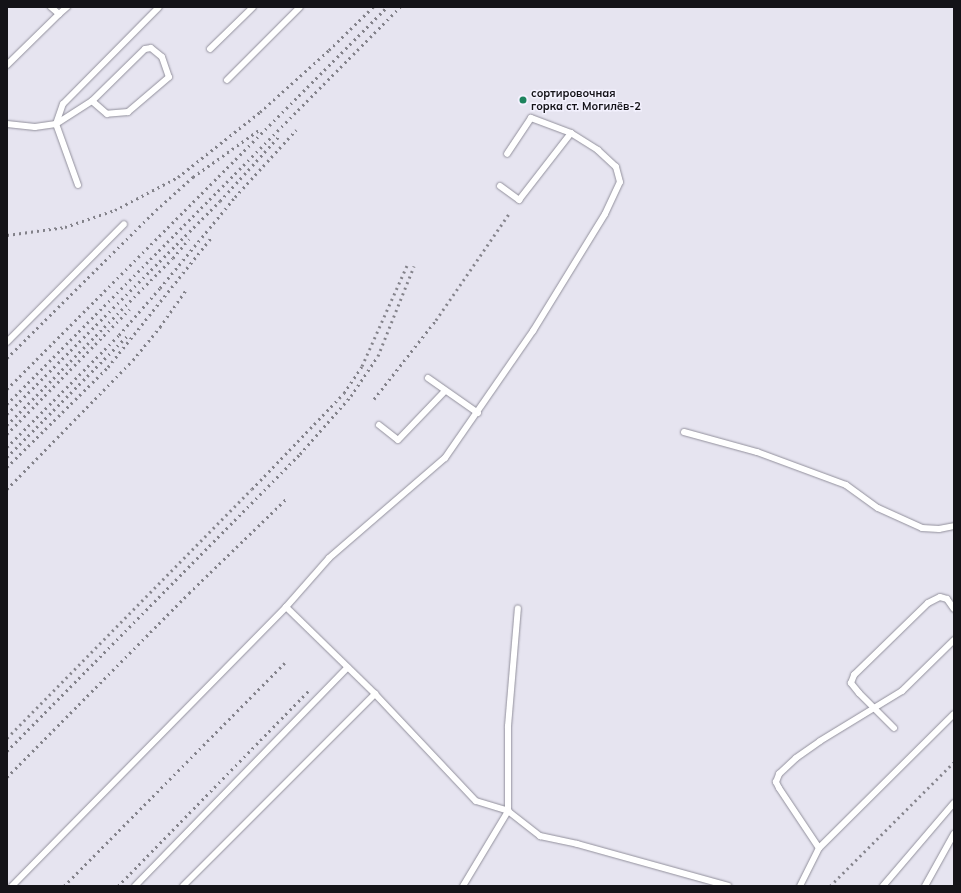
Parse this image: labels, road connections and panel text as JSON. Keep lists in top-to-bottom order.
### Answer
{
  "places": ["сортировочная горка ст. Могилёв-2"]
}
